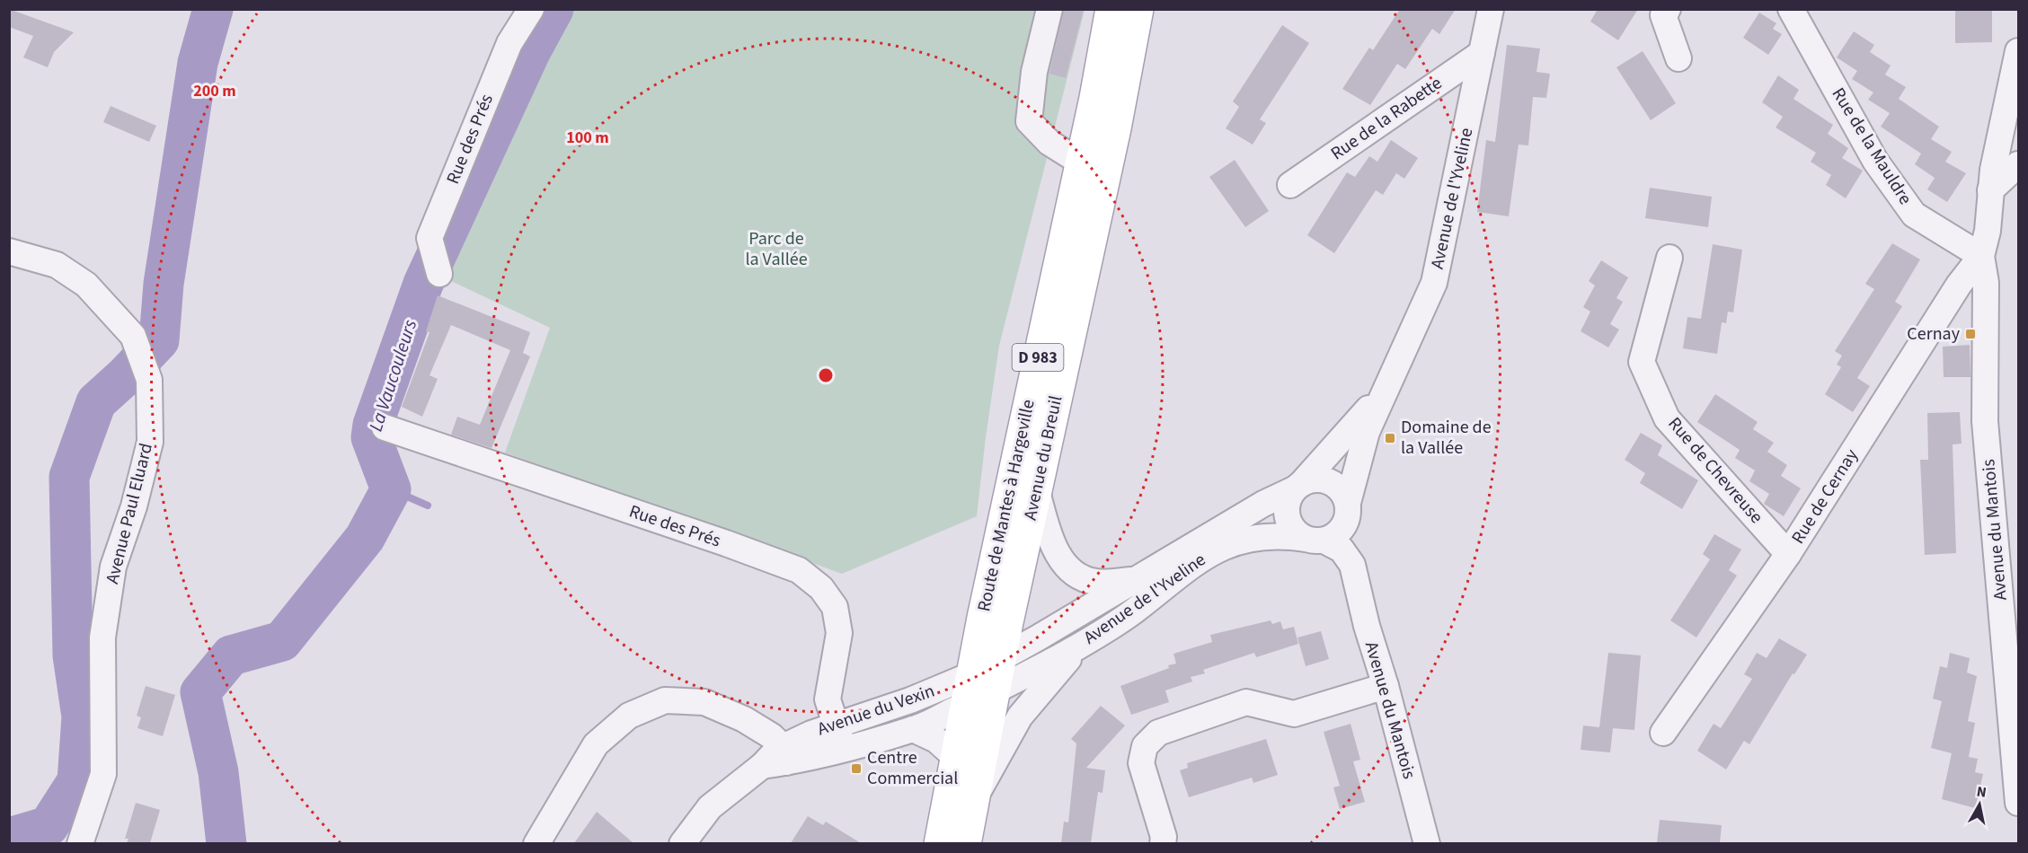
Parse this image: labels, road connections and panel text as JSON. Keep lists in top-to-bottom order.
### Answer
{
  "streets": {
    "main road": ["D 983", "Avenue du Breuil", "Route de Mantes à Hargeville"],
    "street": [
      "Rue de la Rabette",
      "Rue des Prés",
      "Rue de la Mauldre",
      "Avenue de l'Yveline",
      "Rue de Chevreuse",
      "Rue de Cernay",
      "Avenue Paul Eluard",
      "Avenue du Mantois",
      "Avenue du Vexin"
    ]
  },
  "crossings": [
    ["Rue de la Rabette", "Avenue de l'Yveline"],
    ["Rue des Prés", "Avenue du Vexin"],
    ["Rue de la Mauldre", "Rue de Cernay"],
    ["Rue de la Mauldre", "Avenue du Mantois"],
    ["Avenue de l'Yveline", "Avenue du Breuil"],
    ["Avenue de l'Yveline", "Route de Mantes à Hargeville"],
    ["Avenue de l'Yveline", "Avenue du Mantois"],
    ["Avenue de l'Yveline", "Avenue du Vexin"],
    ["Avenue du Breuil", "Route de Mantes à Hargeville"],
    ["Avenue du Breuil", "Avenue du Vexin"],
    ["Rue de Chevreuse", "Rue de Cernay"],
    ["Rue de Cernay", "Avenue du Mantois"],
    ["Route de Mantes à Hargeville", "Avenue du Vexin"]
  ],
  "water": ["La Vaucouleurs"],
  "parks": ["Parc de la Vallée"],
  "places": {
    "transit": ["Cernay", "Domaine de la Vallée", "Centre Commercial"]
  },
  "north": "top",
  "rings": ["200 m", "100 m"]
}
